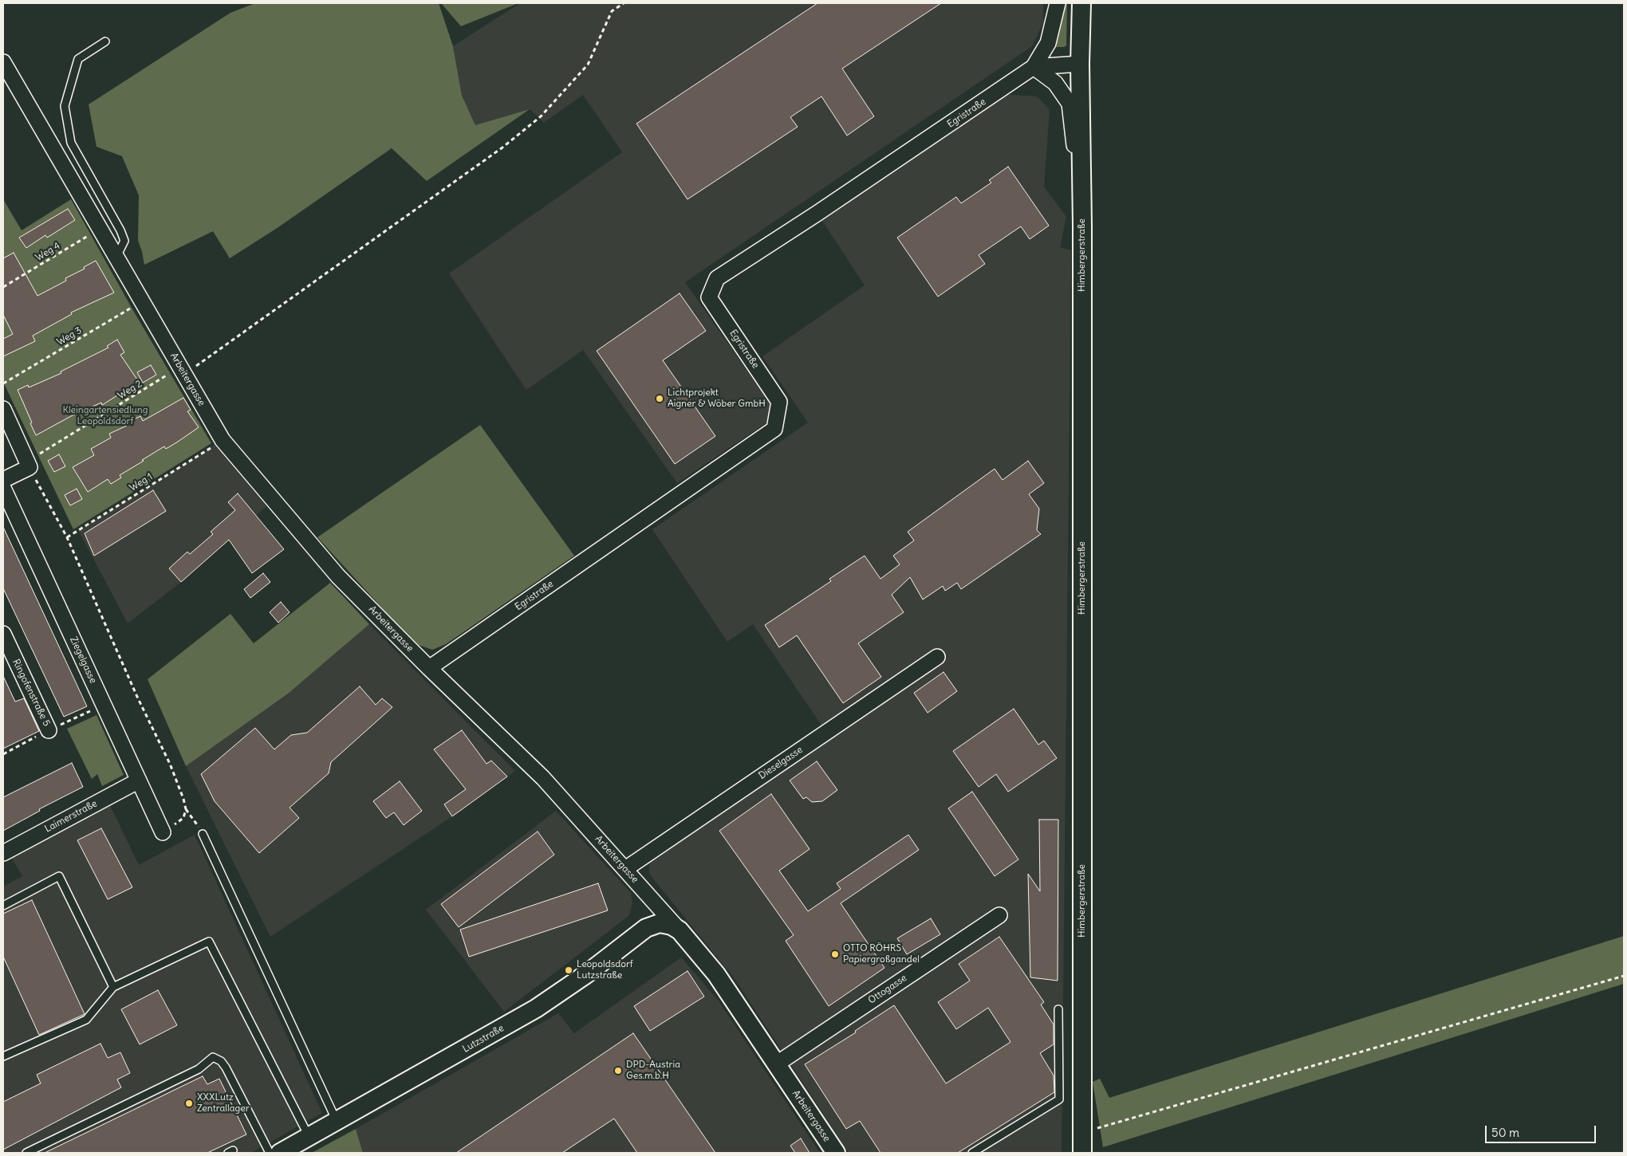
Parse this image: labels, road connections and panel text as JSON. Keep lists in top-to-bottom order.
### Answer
{
  "streets": {
    "street": [
      "Egristraße",
      "Himbergerstraße",
      "Arbeitergasse",
      "Ziegelgasse",
      "Ringofenstraße 5",
      "Dieselgasse",
      "Laimerstraße",
      "Ottogasse",
      "Lutzstraße"
    ],
    "path": [
      "Weg 4",
      "Weg 3",
      "Weg 2",
      "Weg 1"
    ]
  },
  "crossings": [
    ["Egristraße", "Arbeitergasse"],
    ["Weg 4", "Arbeitergasse"],
    ["Weg 3", "Arbeitergasse"],
    ["Arbeitergasse", "Weg 2"],
    ["Arbeitergasse", "Weg 1"],
    ["Arbeitergasse", "Dieselgasse"],
    ["Arbeitergasse", "Ottogasse"],
    ["Arbeitergasse", "Lutzstraße"],
    ["Ziegelgasse", "Laimerstraße"]
  ],
  "parks": ["Kleingartensiedlung Leopoldsdorf"],
  "places": [
    "Lichtprojekt Aigner & Wöber GmbH",
    "OTTO RÖHRS Papiergroßgandel",
    "Leopoldsdorf Lutzstraße",
    "DPD-Austria Ges.m.b.H",
    "XXXLutz Zentrallager"
  ],
  "scale_bar": "50 m"
}
